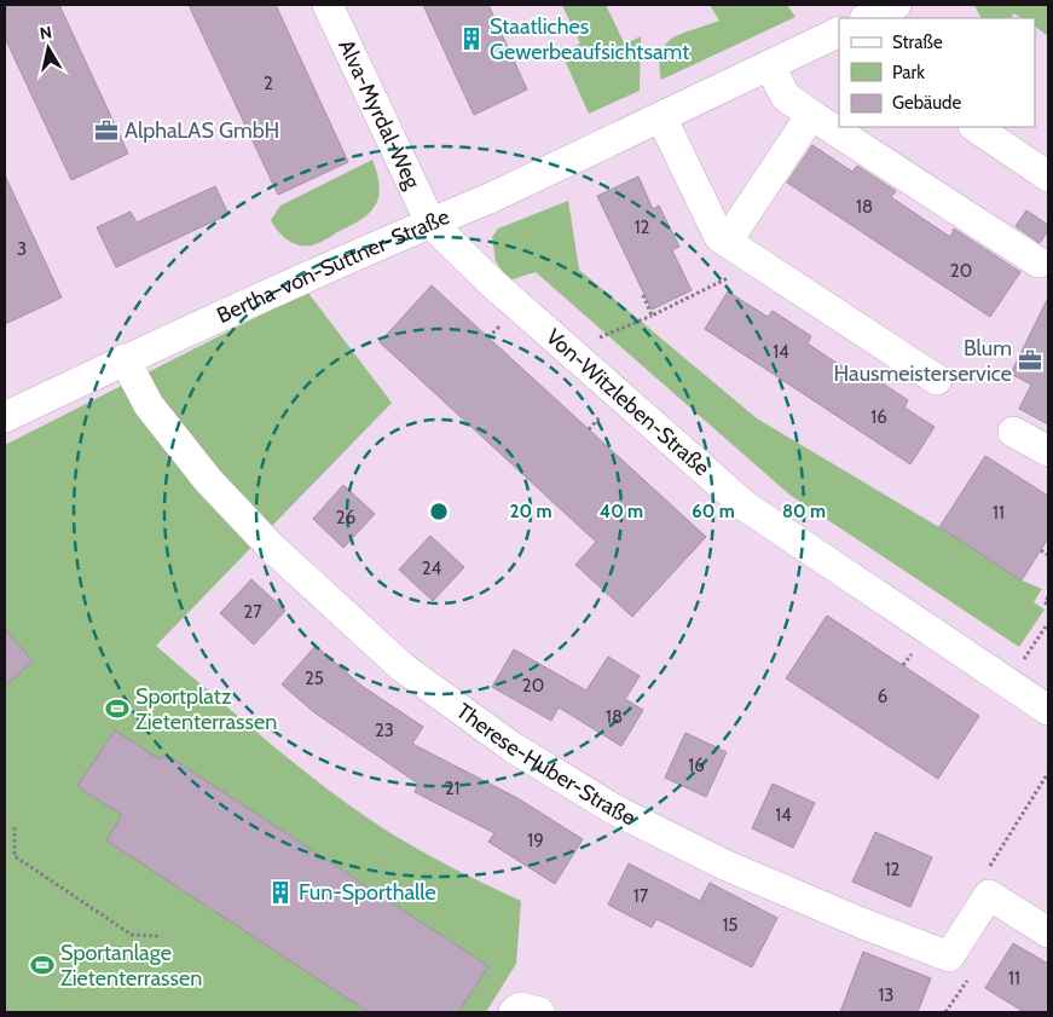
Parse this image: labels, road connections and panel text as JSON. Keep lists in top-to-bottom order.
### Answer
{
  "streets": {
    "street": [
      "Alva-Myrdal-Weg",
      "Bertha-von-Suttner-Straße",
      "Von-Witzleben-Straße",
      "Therese-Huber-Straße"
    ]
  },
  "crossings": [
    ["Alva-Myrdal-Weg", "Bertha-von-Suttner-Straße"],
    ["Alva-Myrdal-Weg", "Von-Witzleben-Straße"],
    ["Bertha-von-Suttner-Straße", "Von-Witzleben-Straße"],
    ["Bertha-von-Suttner-Straße", "Therese-Huber-Straße"]
  ],
  "places": {
    "building": ["Staatliches Gewerbeaufsichtsamt", "Fun-Sporthalle"],
    "office": ["AlphaLAS GmbH", "Blum Hausmeisterservice"],
    "sports": ["Sportplatz Zietenterrassen", "Sportanlage Zietenterrassen"]
  },
  "house_numbers": [
    "2",
    "18",
    "12",
    "3",
    "20",
    "14",
    "16",
    "11",
    "26",
    "24",
    "27",
    "25",
    "20",
    "6",
    "18",
    "23",
    "16",
    "21",
    "14",
    "19",
    "12",
    "17",
    "15",
    "11",
    "13"
  ],
  "legend": ["Straße", "Park", "Gebäude"],
  "north": "top",
  "rings": [
    "20 m",
    "40 m",
    "60 m",
    "80 m"
  ]
}
